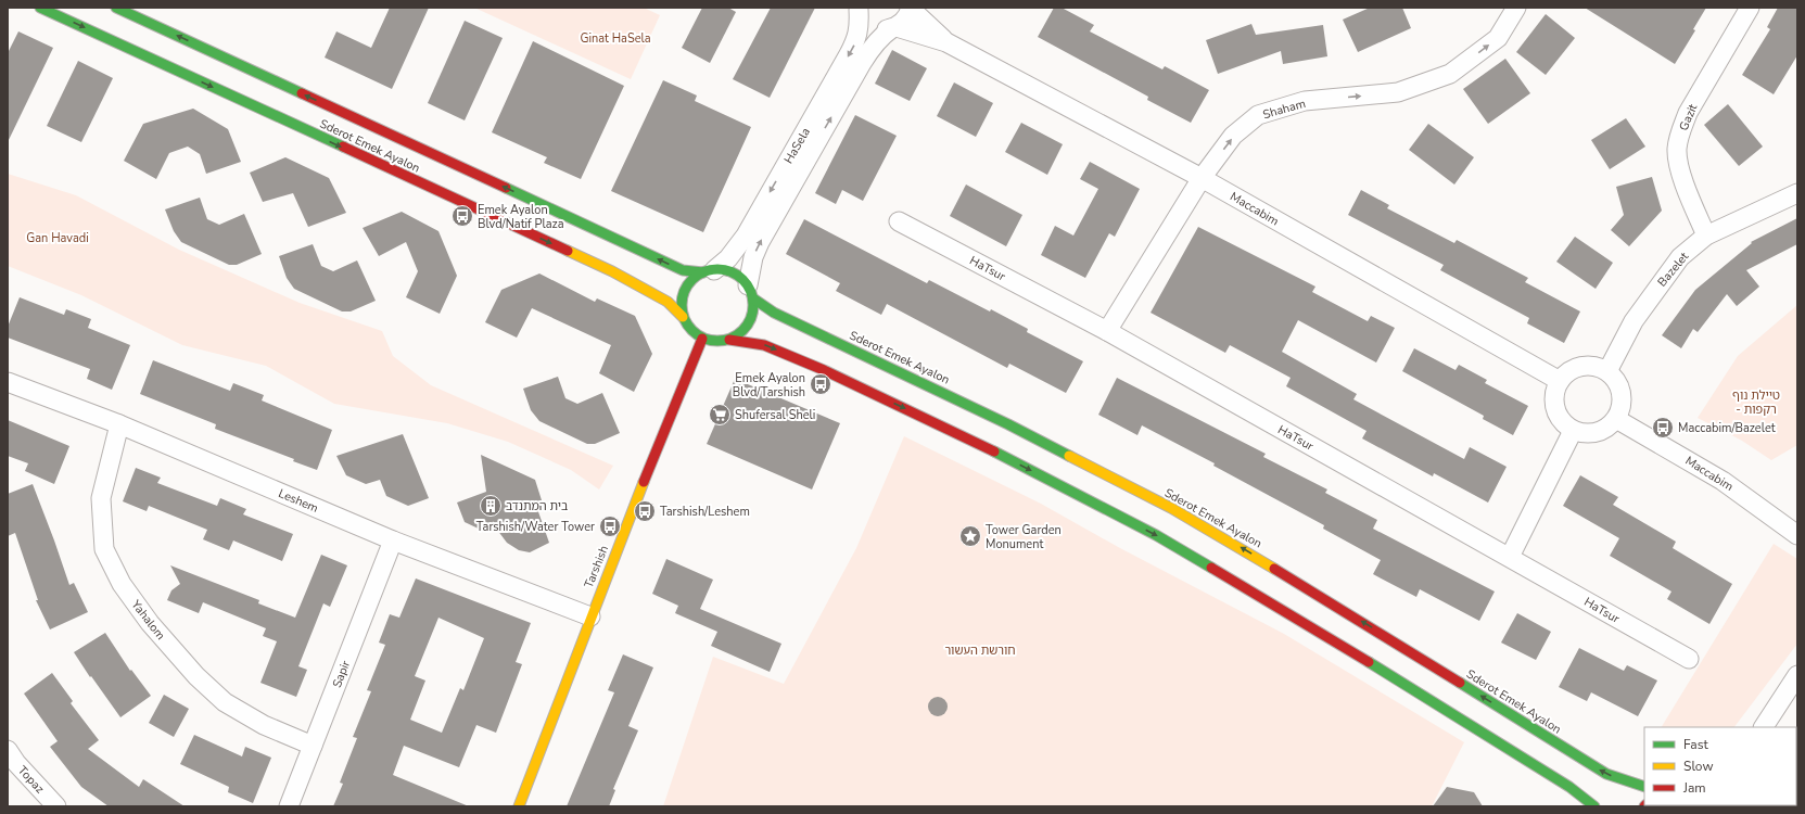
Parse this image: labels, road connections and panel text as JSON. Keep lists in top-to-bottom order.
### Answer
{
  "streets": {
    "main road": ["Sderot Emek Ayalon", "Tarshish"],
    "street": [
      "Shaham",
      "Gazit",
      "HaSela",
      "Maccabim",
      "HaTsur",
      "Bazelet",
      "Leshem",
      "Yahalom",
      "Sapir",
      "Topaz"
    ]
  },
  "crossings": [
    ["Shaham", "Maccabim"],
    ["Shaham", "HaTsur"],
    ["Gazit", "Bazelet"],
    ["Sderot Emek Ayalon", "HaSela"],
    ["Sderot Emek Ayalon", "Tarshish"],
    ["HaSela", "Maccabim"],
    ["HaSela", "Tarshish"],
    ["Maccabim", "Bazelet"],
    ["Leshem", "Tarshish"],
    ["Leshem", "Yahalom"],
    ["Leshem", "Sapir"],
    ["Yahalom", "Sapir"]
  ],
  "one_way": ["Shaham"],
  "parks": [
    "Ginat HaSela",
    "Gan Havadi",
    "טיילת נוף - רקפות",
    "חורשת העשור"
  ],
  "places": {
    "bus stop": [
      "Emek Ayalon Blvd/Natif Plaza",
      "Emek Ayalon Blvd/Tarshish",
      "Maccabim/Bazelet",
      "Tarshish/Leshem",
      "Tarshish/Water Tower"
    ],
    "supermarket": ["Shufersal Sheli"],
    "building": ["בית המתנדב"],
    "place": ["Tower Garden Monument"]
  },
  "legend": ["Fast", "Slow", "Jam"]
}
